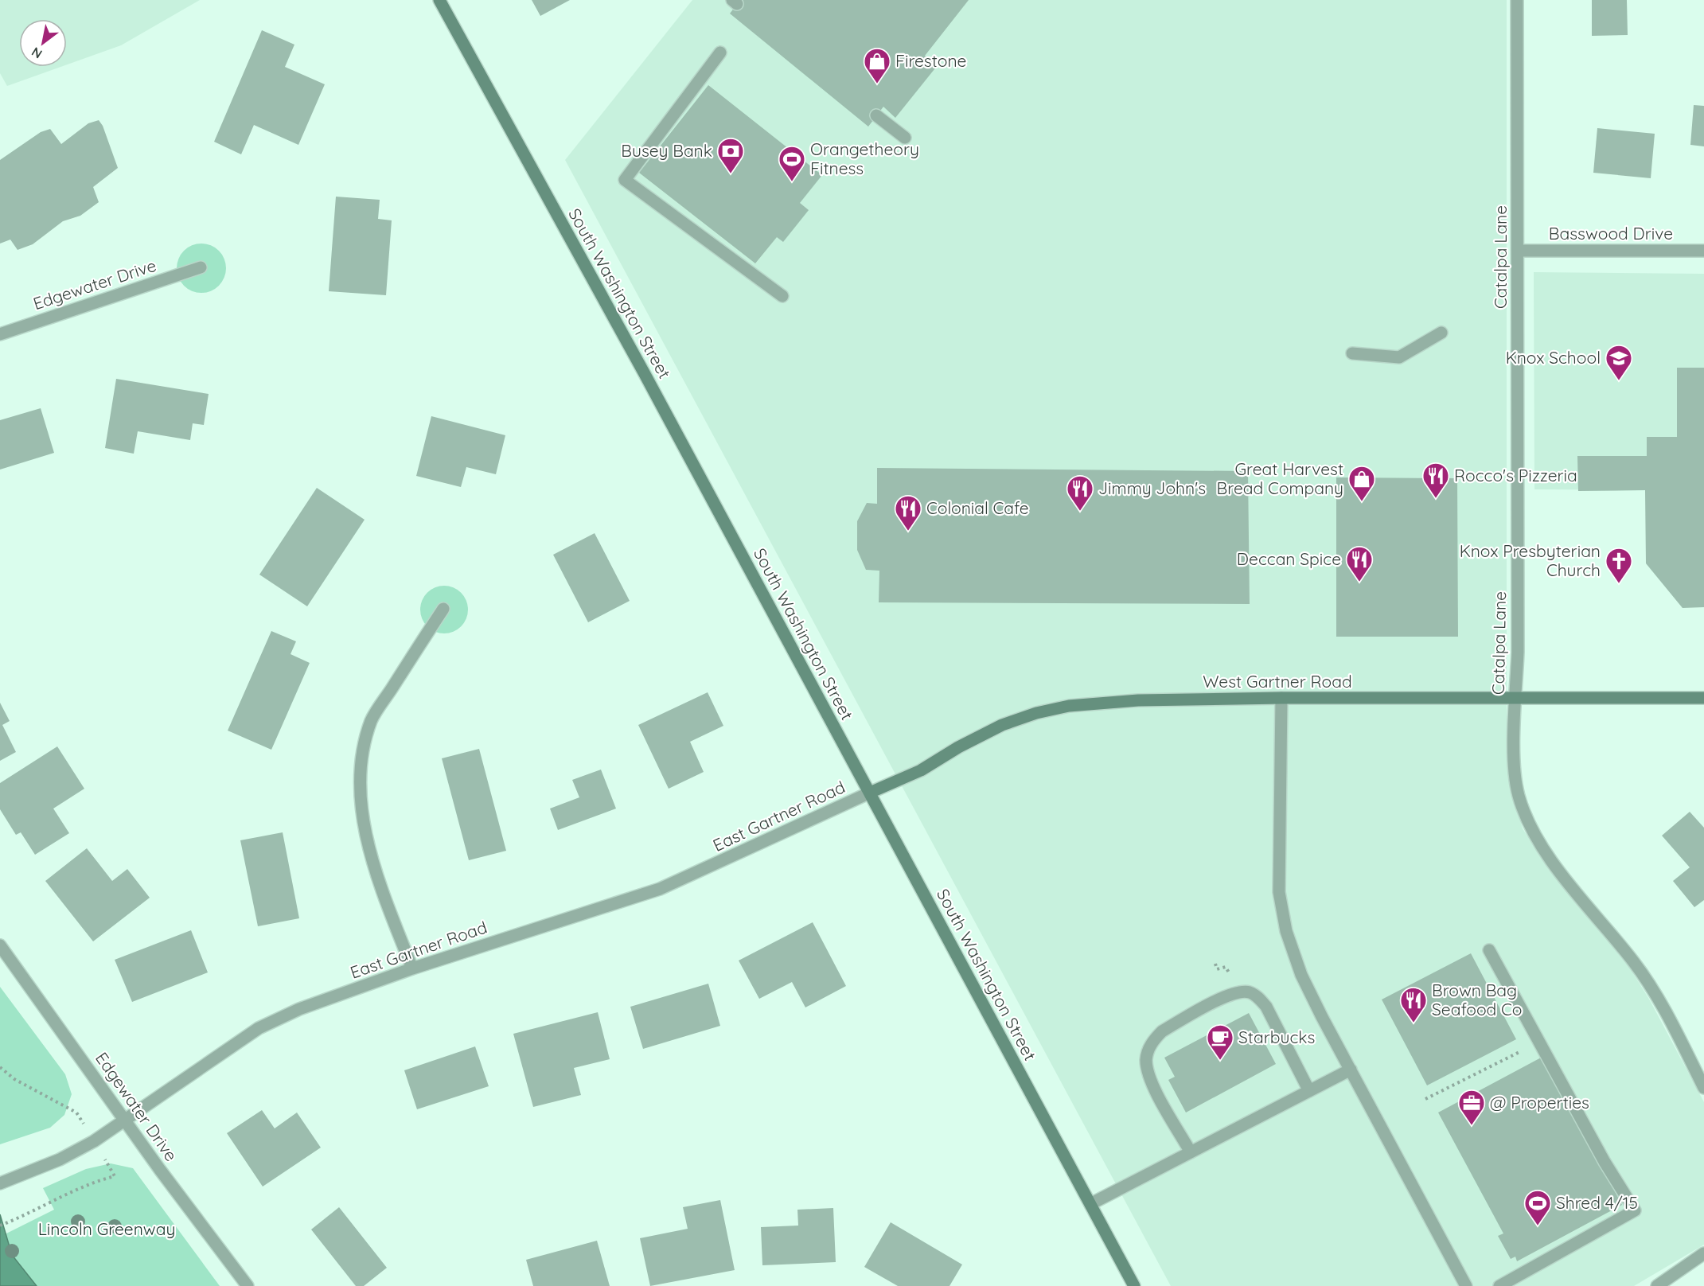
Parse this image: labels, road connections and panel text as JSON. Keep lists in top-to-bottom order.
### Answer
{
  "streets": {
    "main road": ["South Washington Street", "West Gartner Road"],
    "street": [
      "Basswood Drive",
      "Catalpa Lane",
      "Edgewater Drive",
      "East Gartner Road"
    ]
  },
  "crossings": [
    ["Basswood Drive", "Catalpa Lane"],
    ["Catalpa Lane", "West Gartner Road"],
    ["Edgewater Drive", "East Gartner Road"],
    ["South Washington Street", "West Gartner Road"],
    ["South Washington Street", "East Gartner Road"],
    ["West Gartner Road", "East Gartner Road"]
  ],
  "parks": ["Lincoln Greenway"],
  "places": {
    "shop": ["Firestone", "Great Harvest Bread Company"],
    "bank": ["Busey Bank"],
    "sports": ["Orangetheory Fitness", "Shred 4/15"],
    "school or university": ["Knox School"],
    "restaurant": [
      "Rocco's Pizzeria",
      "Jimmy John's",
      "Colonial Cafe",
      "Deccan Spice",
      "Brown Bag Seafood Co"
    ],
    "church": ["Knox Presbyterian Church"],
    "cafe": ["Starbucks"],
    "office": ["@ Properties"]
  },
  "north": "bottom left"
}
